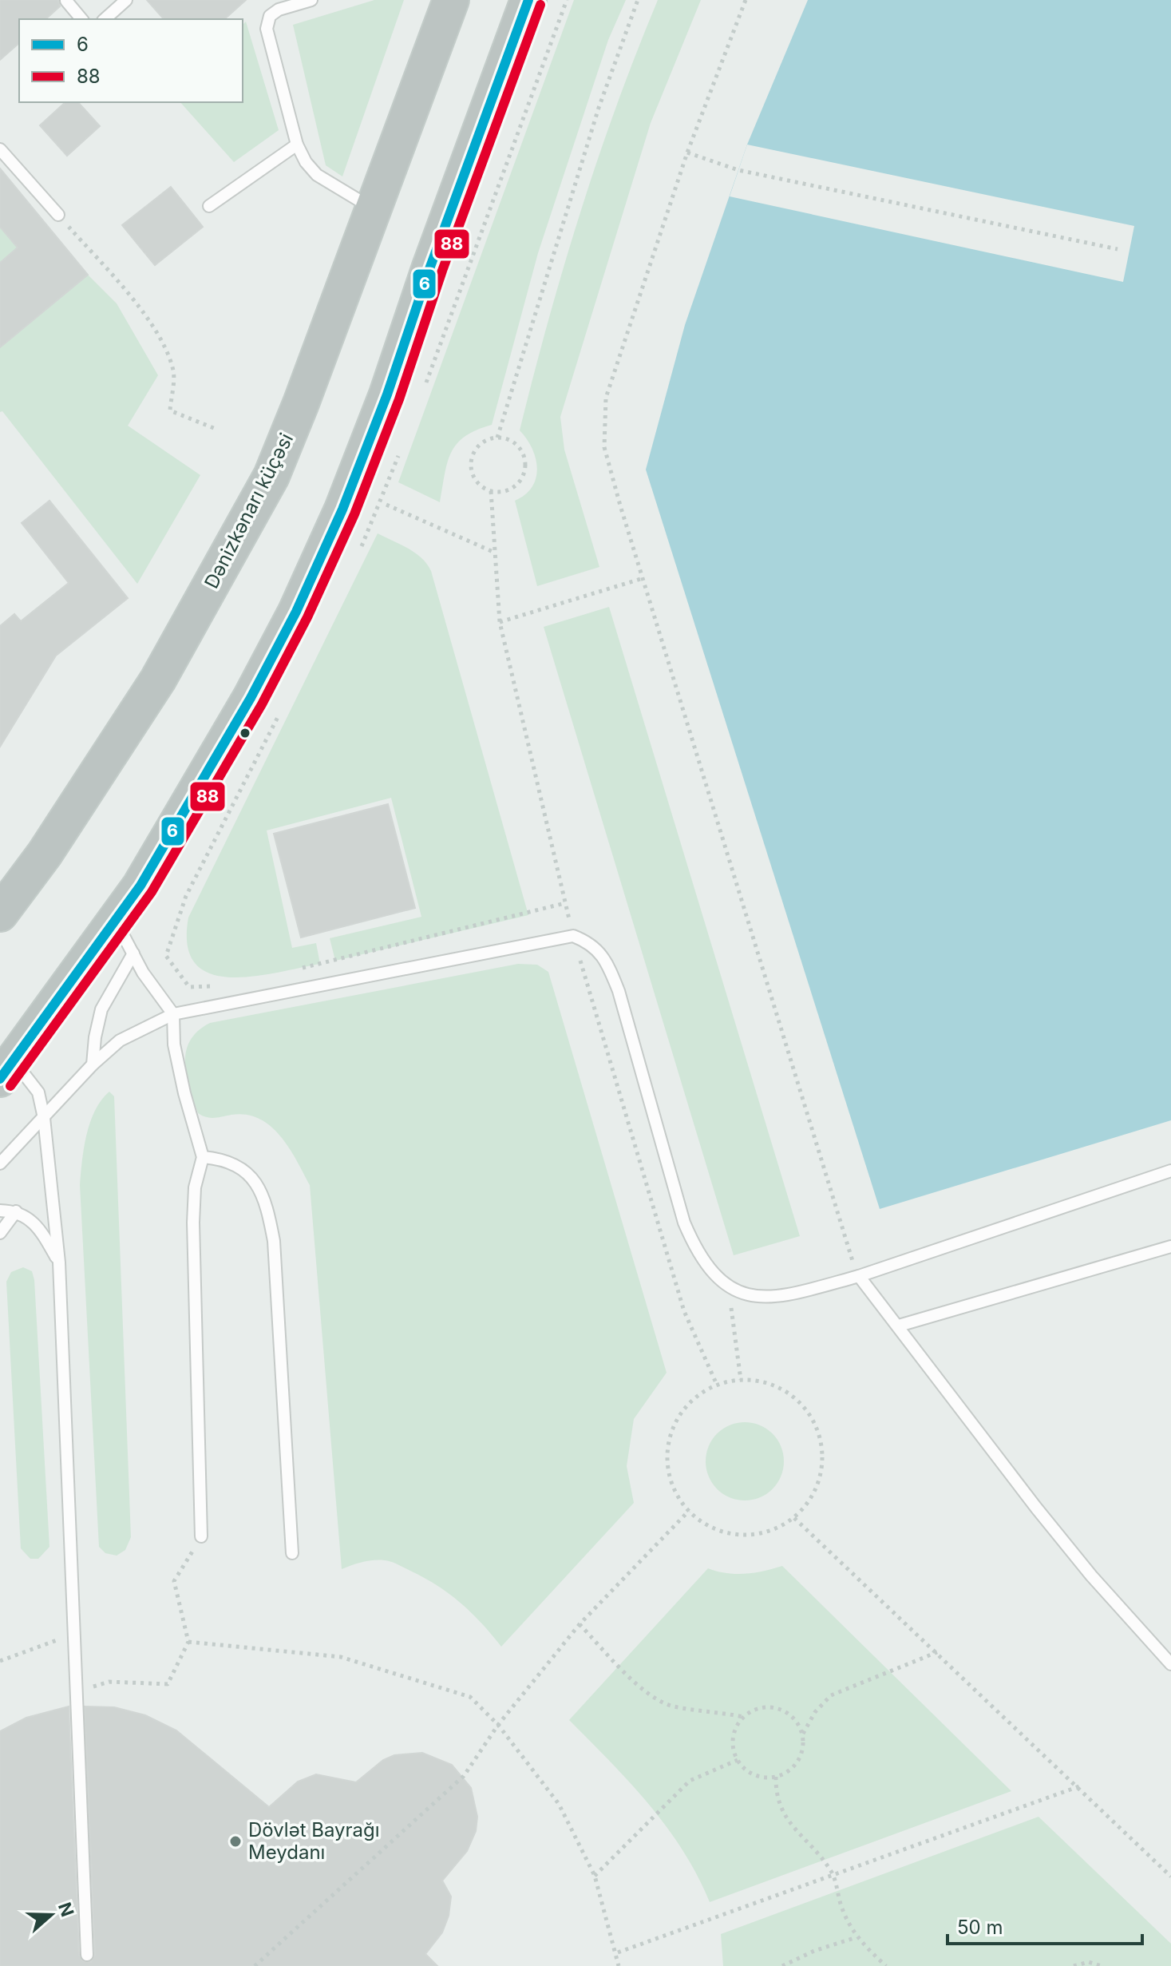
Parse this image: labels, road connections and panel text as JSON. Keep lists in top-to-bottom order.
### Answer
{
  "streets": {
    "highway": ["Dənizkənarı küçəsi"]
  },
  "places": ["Dövlət Bayrağı Meydanı"],
  "lines": ["transit line 6", "transit line 88"],
  "legend": ["6", "88"],
  "scale_bar": "50 m",
  "north": "right"
}
